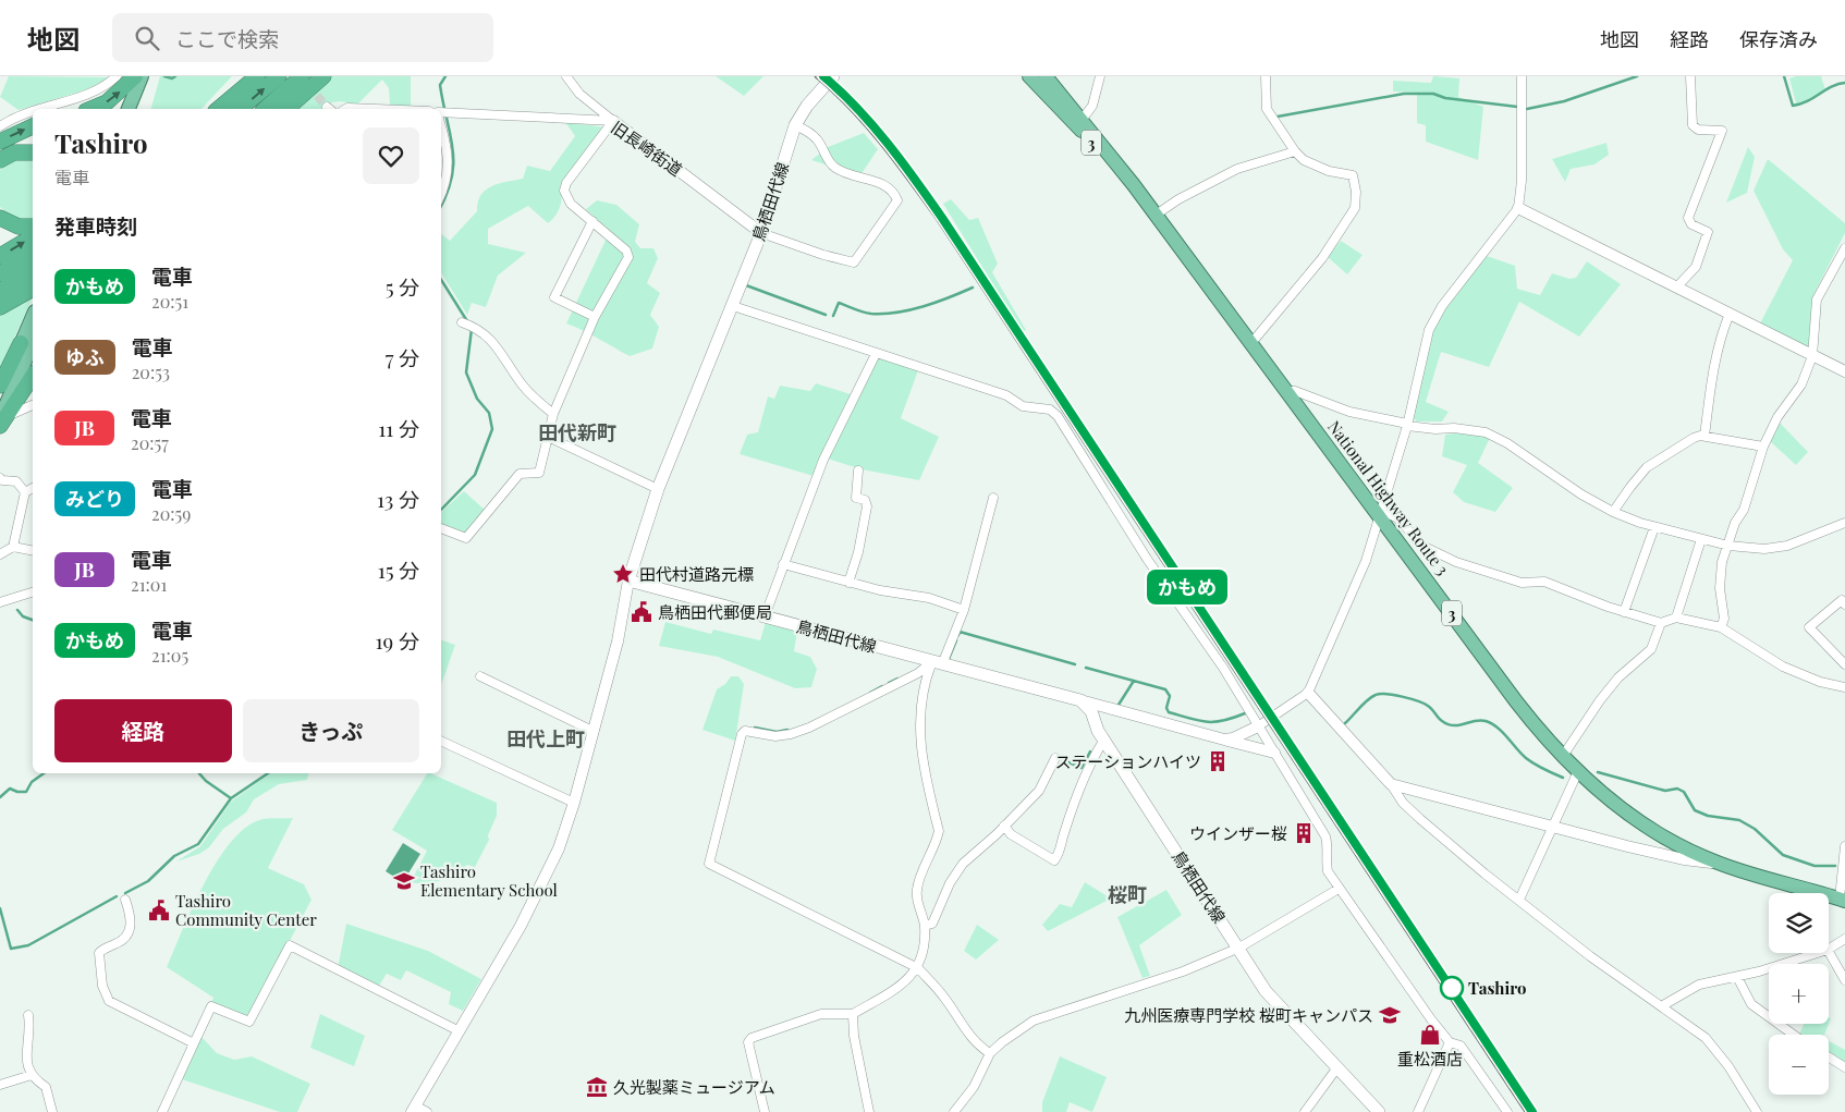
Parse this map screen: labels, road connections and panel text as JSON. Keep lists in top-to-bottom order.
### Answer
{
  "streets": {
    "highway": ["3", "National Highway Route 3"],
    "main road": ["鳥栖田代線"],
    "street": ["旧長崎街道"]
  },
  "crossings": [
    ["旧長崎街道", "鳥栖田代線"]
  ],
  "districts": ["田代新町", "田代上町", "桜町"],
  "places": {
    "place": ["田代村道路元標"],
    "public building": ["鳥栖田代郵便局", "Tashiro Community Center"],
    "building": ["ステーションハイツ", "ウインザー桜"],
    "school or university": ["Tashiro Elementary School", "九州医療専門学校 桜町キャンパス"],
    "other": ["Tashiro"],
    "shop": ["重松酒店"],
    "museum": ["久光製薬ミュージアム"]
  },
  "page": {
    "header": "地図",
    "search": "ここで検索",
    "nav": ["地図", "経路", "保存済み"],
    "on_map": "かもめ",
    "heading": [
      ["Tashiro", "電車"],
      "発車時刻"
    ],
    "list": [
      {
        "mark": "かもめ",
        "name": "電車",
        "note": "20:51",
        "value": "5 分"
      },
      {
        "mark": "ゆふ",
        "name": "電車",
        "note": "20:53",
        "value": "7 分"
      },
      {
        "mark": "JB",
        "name": "電車",
        "note": "20:57",
        "value": "11 分"
      },
      {
        "mark": "みどり",
        "name": "電車",
        "note": "20:59",
        "value": "13 分"
      },
      {
        "mark": "JB",
        "name": "電車",
        "note": "21:01",
        "value": "15 分"
      },
      {
        "mark": "かもめ",
        "name": "電車",
        "note": "21:05",
        "value": "19 分"
      }
    ],
    "buttons": ["経路", "きっぷ"],
    "map_buttons": ["+", "−"]
  }
}
